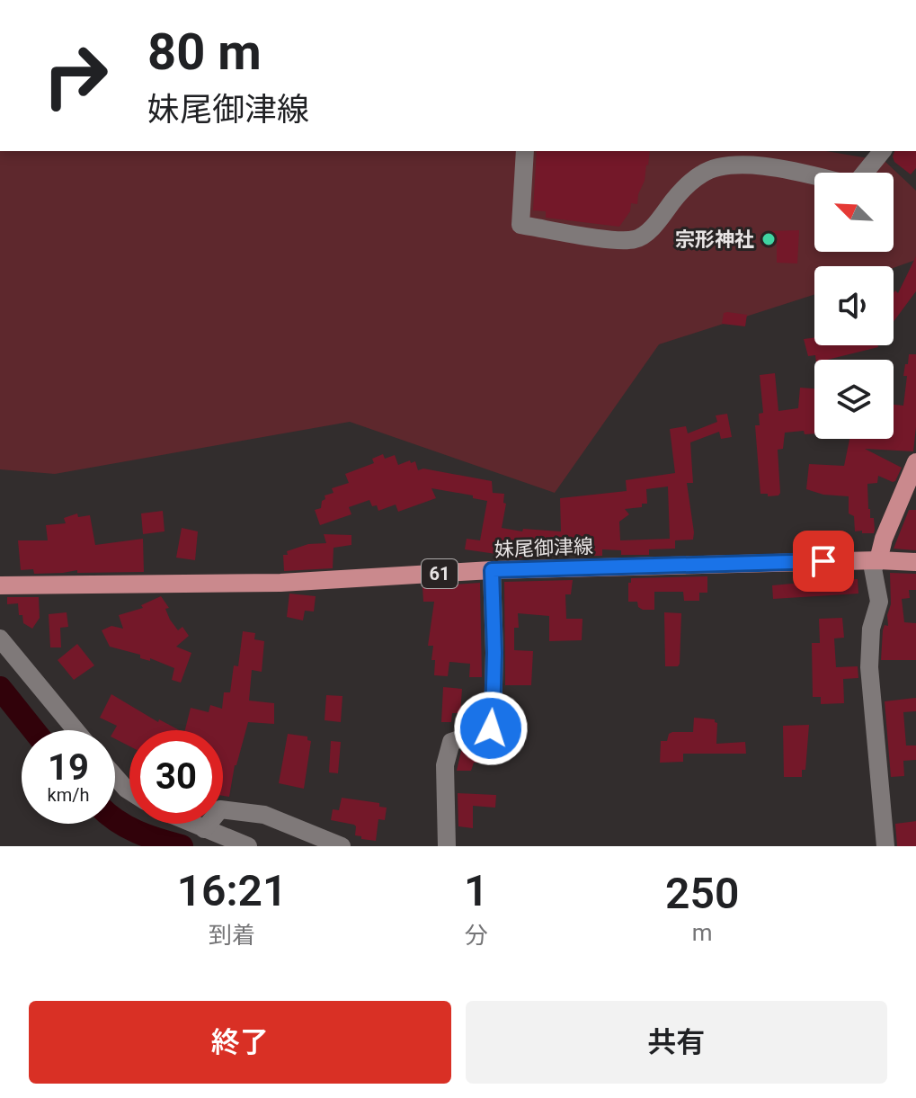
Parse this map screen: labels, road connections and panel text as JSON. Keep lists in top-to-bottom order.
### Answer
{
  "streets": {
    "main road": ["妹尾御津線", "61"]
  },
  "places": ["宗形神社"],
  "north": "top left",
  "page": {
    "turn": ["80 m", "妹尾御津線"],
    "speed": "19 km/h",
    "limit": "30",
    "eta": [
      "16:21",
      "到着",
      "1",
      "分",
      "250",
      "m"
    ],
    "buttons": ["終了", "共有"]
  }
}
